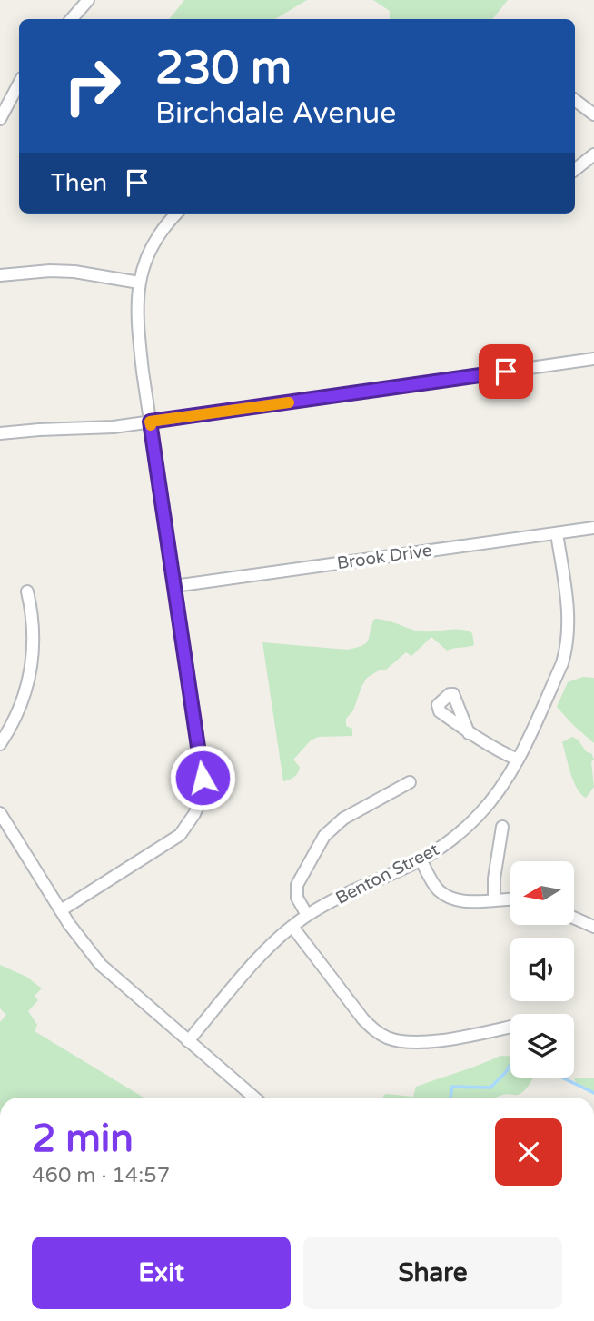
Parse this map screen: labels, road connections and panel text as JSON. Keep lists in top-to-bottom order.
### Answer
{
  "streets": {
    "street": ["Brook Drive", "Benton Street"]
  },
  "crossings": [
    ["Brook Drive", "Benton Street"]
  ],
  "north": "left",
  "page": {
    "turn": ["230 m", "Birchdale Avenue"],
    "then": "Then",
    "heading": ["2 min", "460 m · 14:57"],
    "buttons": ["Exit", "Share"]
  }
}
